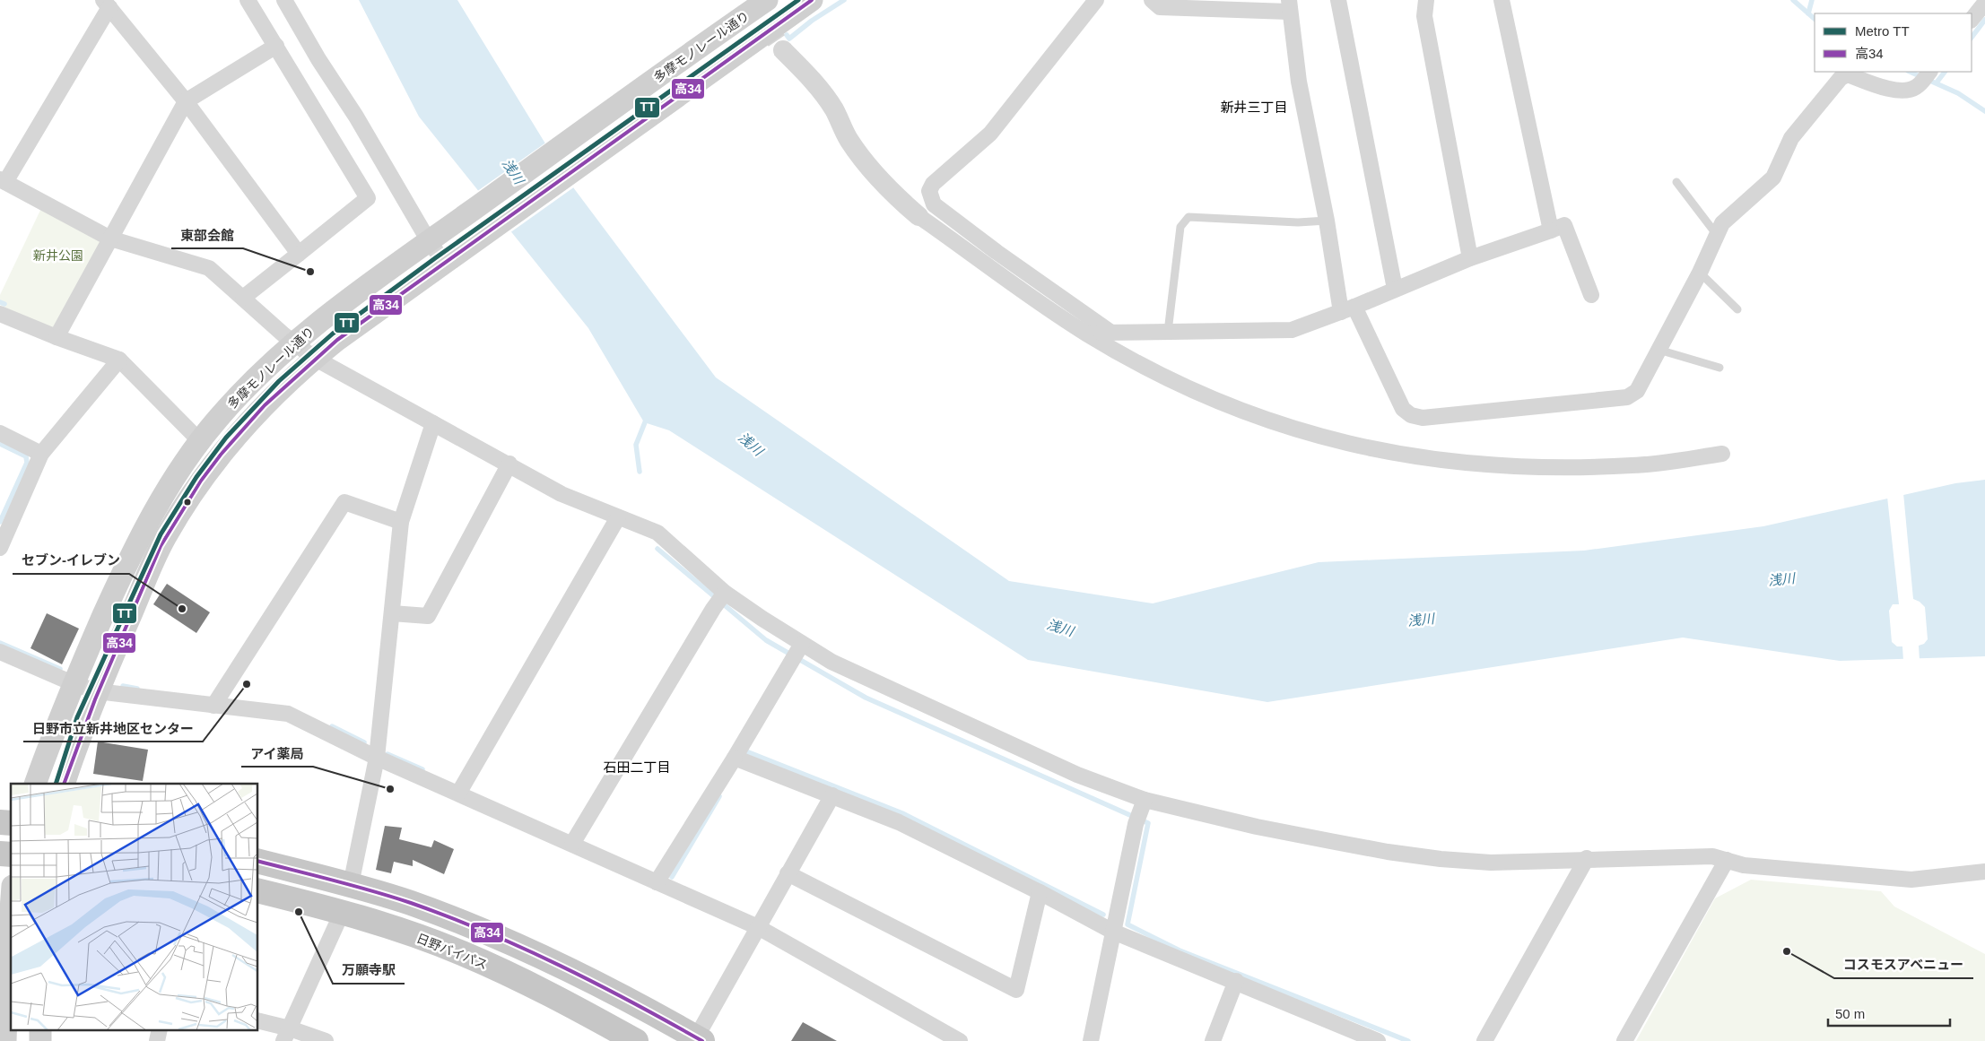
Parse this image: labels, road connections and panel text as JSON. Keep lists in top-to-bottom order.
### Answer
{
  "streets": {
    "highway": ["日野バイパス"],
    "main road": ["多摩モノレール通り"]
  },
  "districts": ["新井三丁目", "石田二丁目"],
  "water": ["浅川"],
  "parks": ["新井公園"],
  "places": [
    "東部会館",
    "セブン-イレブン",
    "日野市立新井地区センター",
    "アイ薬局",
    "万願寺駅",
    "コスモスアベニュー"
  ],
  "lines": ["metro line TT", "transit line 高34"],
  "legend": ["Metro TT", "高34"],
  "scale_bar": "50 m"
}
